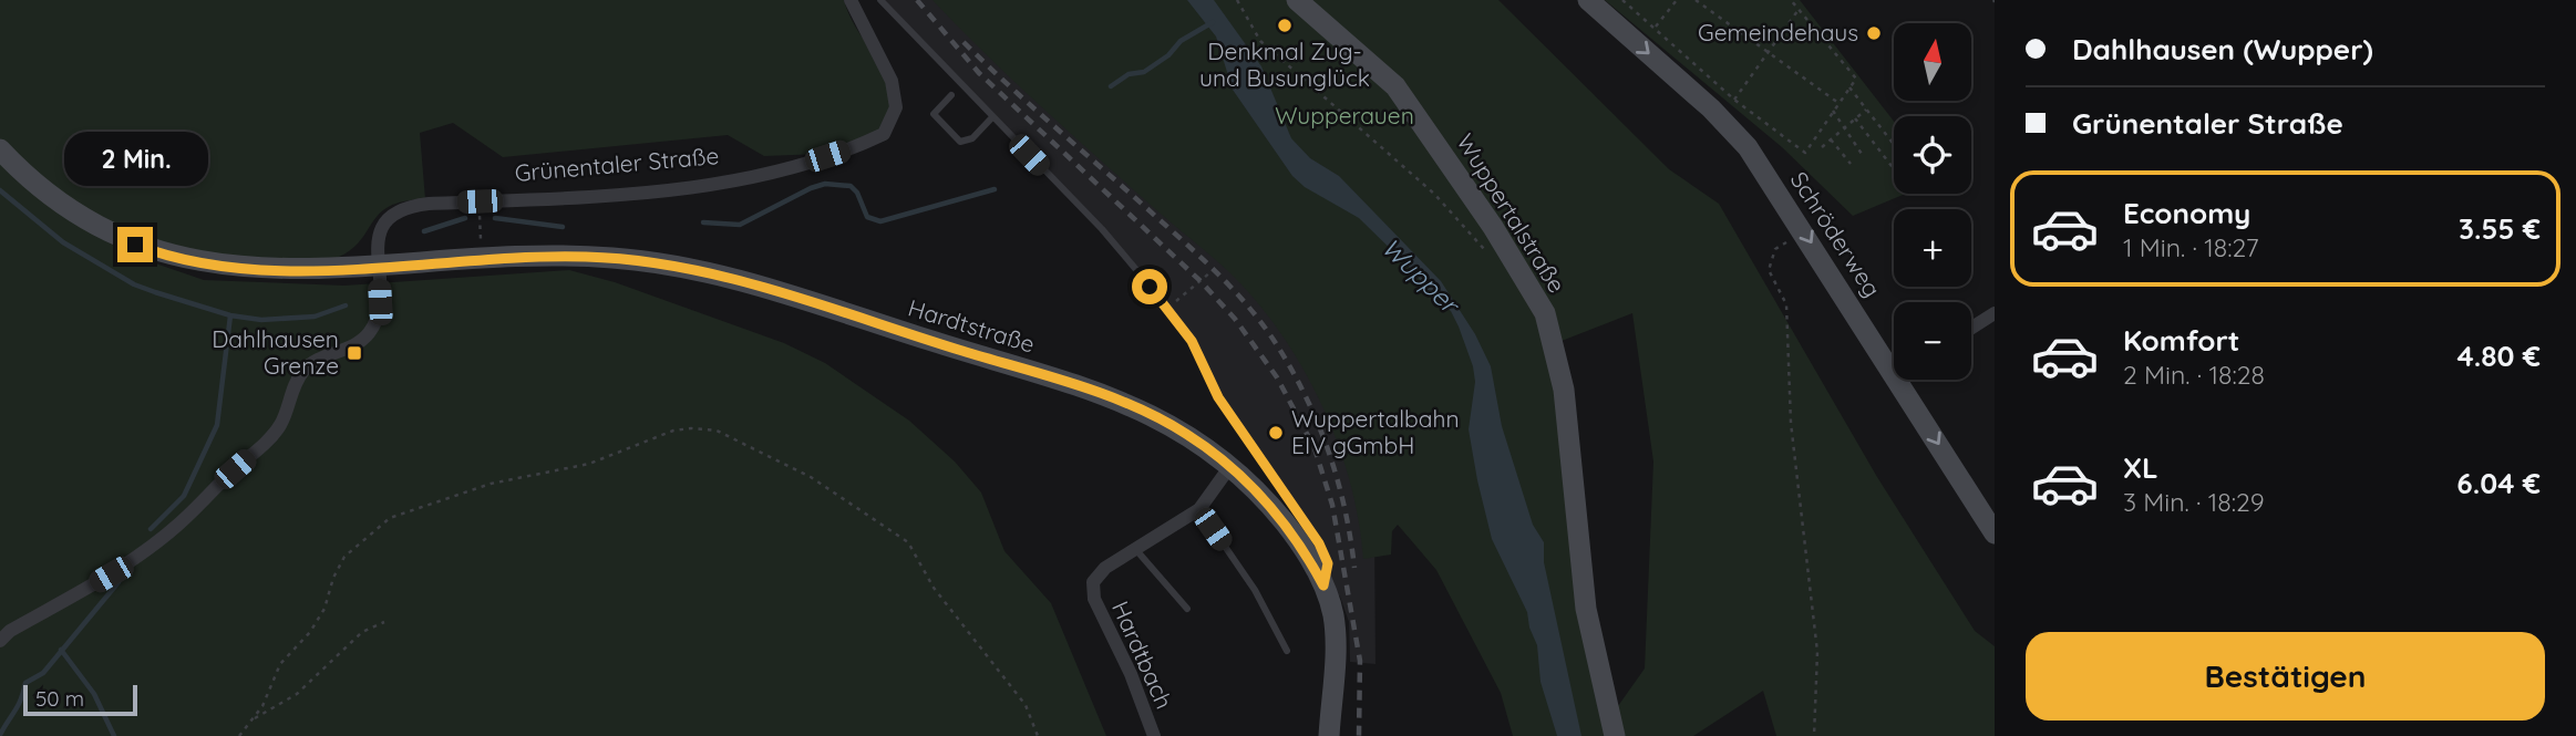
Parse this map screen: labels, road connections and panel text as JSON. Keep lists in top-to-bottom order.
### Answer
{
  "streets": {
    "main road": ["Wuppertalstraße", "Schröderweg", "Hardtstraße"],
    "street": ["Grünentaler Straße", "Hardtbach"]
  },
  "crossings": [
    ["Grünentaler Straße", "Hardtstraße"],
    ["Hardtstraße", "Hardtbach"]
  ],
  "one_way": ["Schröderweg"],
  "water": ["Wupper"],
  "parks": ["Wupperauen"],
  "places": {
    "other": ["Denkmal Zug- und Busunglück", "Gemeindehaus", "Wuppertalbahn EIV gGmbH"],
    "transit": ["Dahlhausen Grenze"]
  },
  "scale_bar": "50 m",
  "north": "top",
  "page": {
    "banner": ["Dahlhausen (Wupper)", "Grünentaler Straße"],
    "map_buttons": ["+", "−"],
    "bubble": "2 Min.",
    "list": [
      {
        "name": "Economy",
        "note": "1 Min. · 18:27",
        "value": "3.55 €"
      },
      {
        "name": "Komfort",
        "note": "2 Min. · 18:28",
        "value": "4.80 €"
      },
      {
        "name": "XL",
        "note": "3 Min. · 18:29",
        "value": "6.04 €"
      }
    ],
    "buttons": "Bestätigen",
    "scale": "50 m"
  }
}
